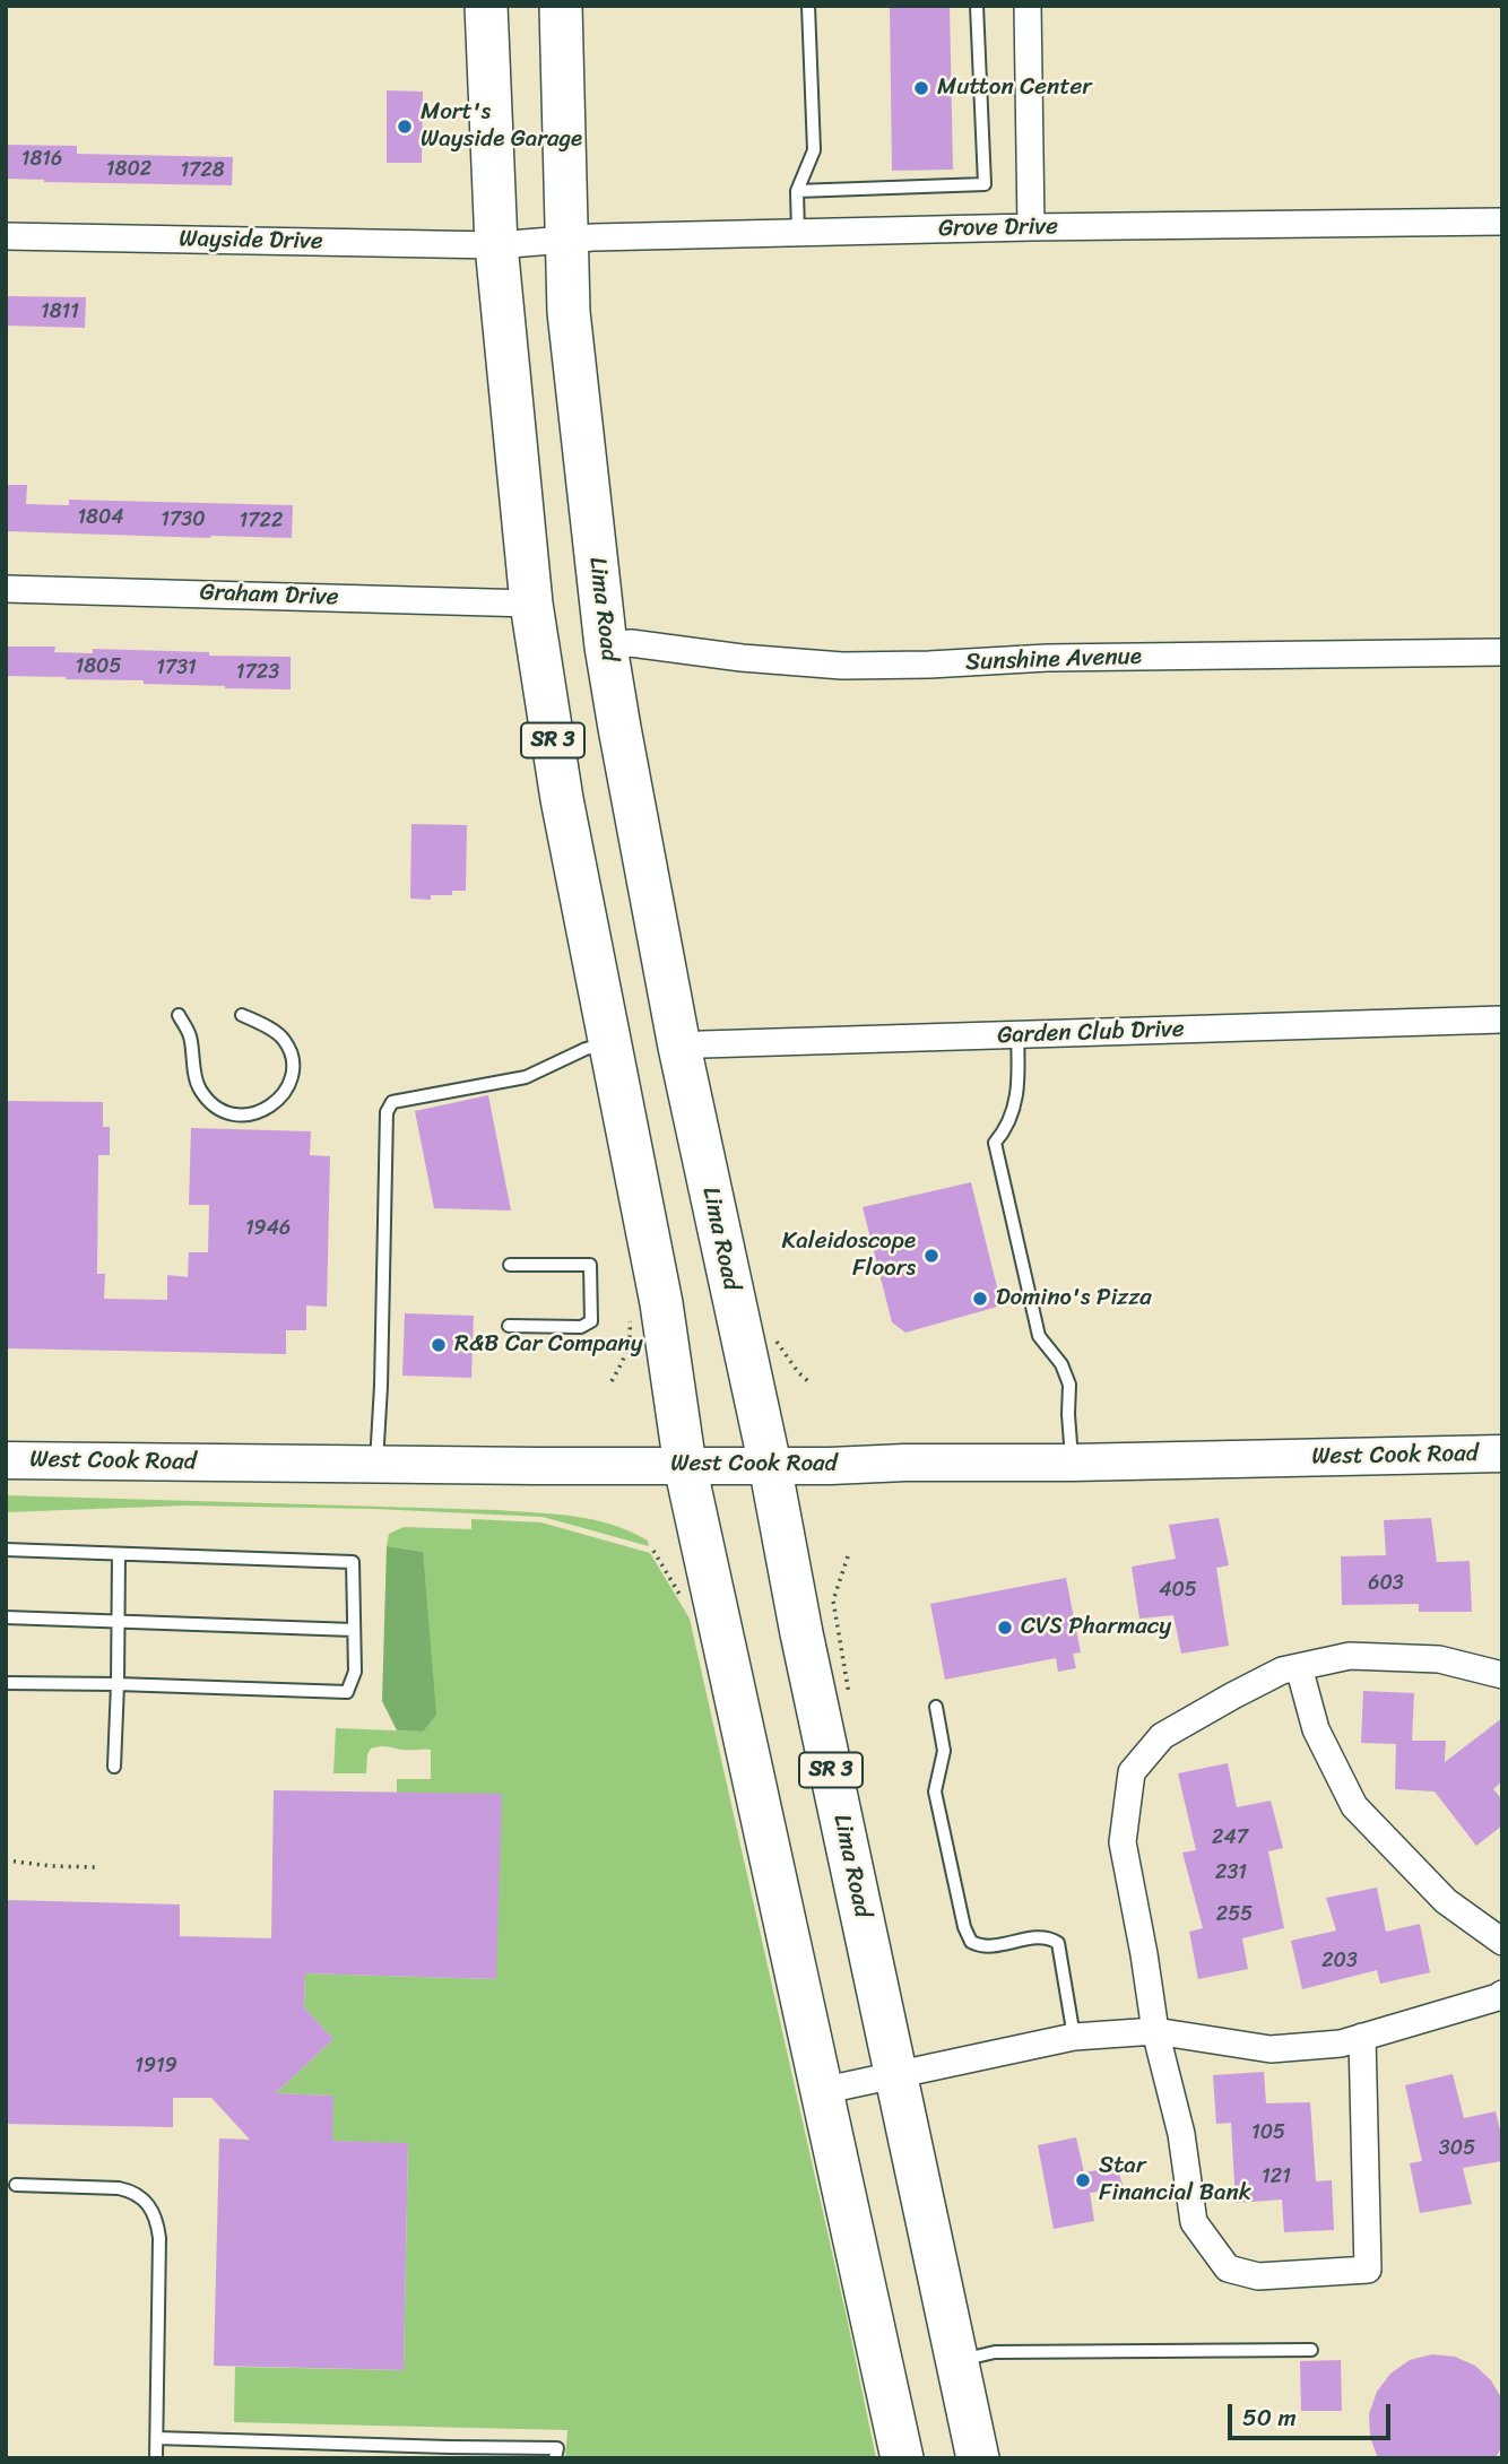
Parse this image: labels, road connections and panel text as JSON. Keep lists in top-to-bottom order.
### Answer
{
  "streets": {
    "highway": ["Lima Road", "SR 3"],
    "main road": ["West Cook Road"],
    "street": [
      "Grove Drive",
      "Wayside Drive",
      "Graham Drive",
      "Sunshine Avenue",
      "Garden Club Drive"
    ]
  },
  "crossings": [
    ["Grove Drive", "Wayside Drive"],
    ["Grove Drive", "Lima Road"],
    ["Grove Drive", "SR 3"],
    ["Wayside Drive", "SR 3"],
    ["Graham Drive", "SR 3"],
    ["Lima Road", "Sunshine Avenue"],
    ["Lima Road", "Garden Club Drive"],
    ["Lima Road", "West Cook Road"],
    ["SR 3", "West Cook Road"]
  ],
  "places": [
    "Mutton Center",
    "Mort's Wayside Garage",
    "Kaleidoscope Floors",
    "Domino's Pizza",
    "R&B Car Company",
    "CVS Pharmacy",
    "Star Financial Bank"
  ],
  "house_numbers": [
    "1816",
    "1802",
    "1728",
    "1811",
    "1804",
    "1730",
    "1722",
    "1805",
    "1731",
    "1723",
    "1946",
    "603",
    "405",
    "247",
    "231",
    "255",
    "203",
    "1919",
    "105",
    "305",
    "121"
  ],
  "scale_bar": "50 m"
}
